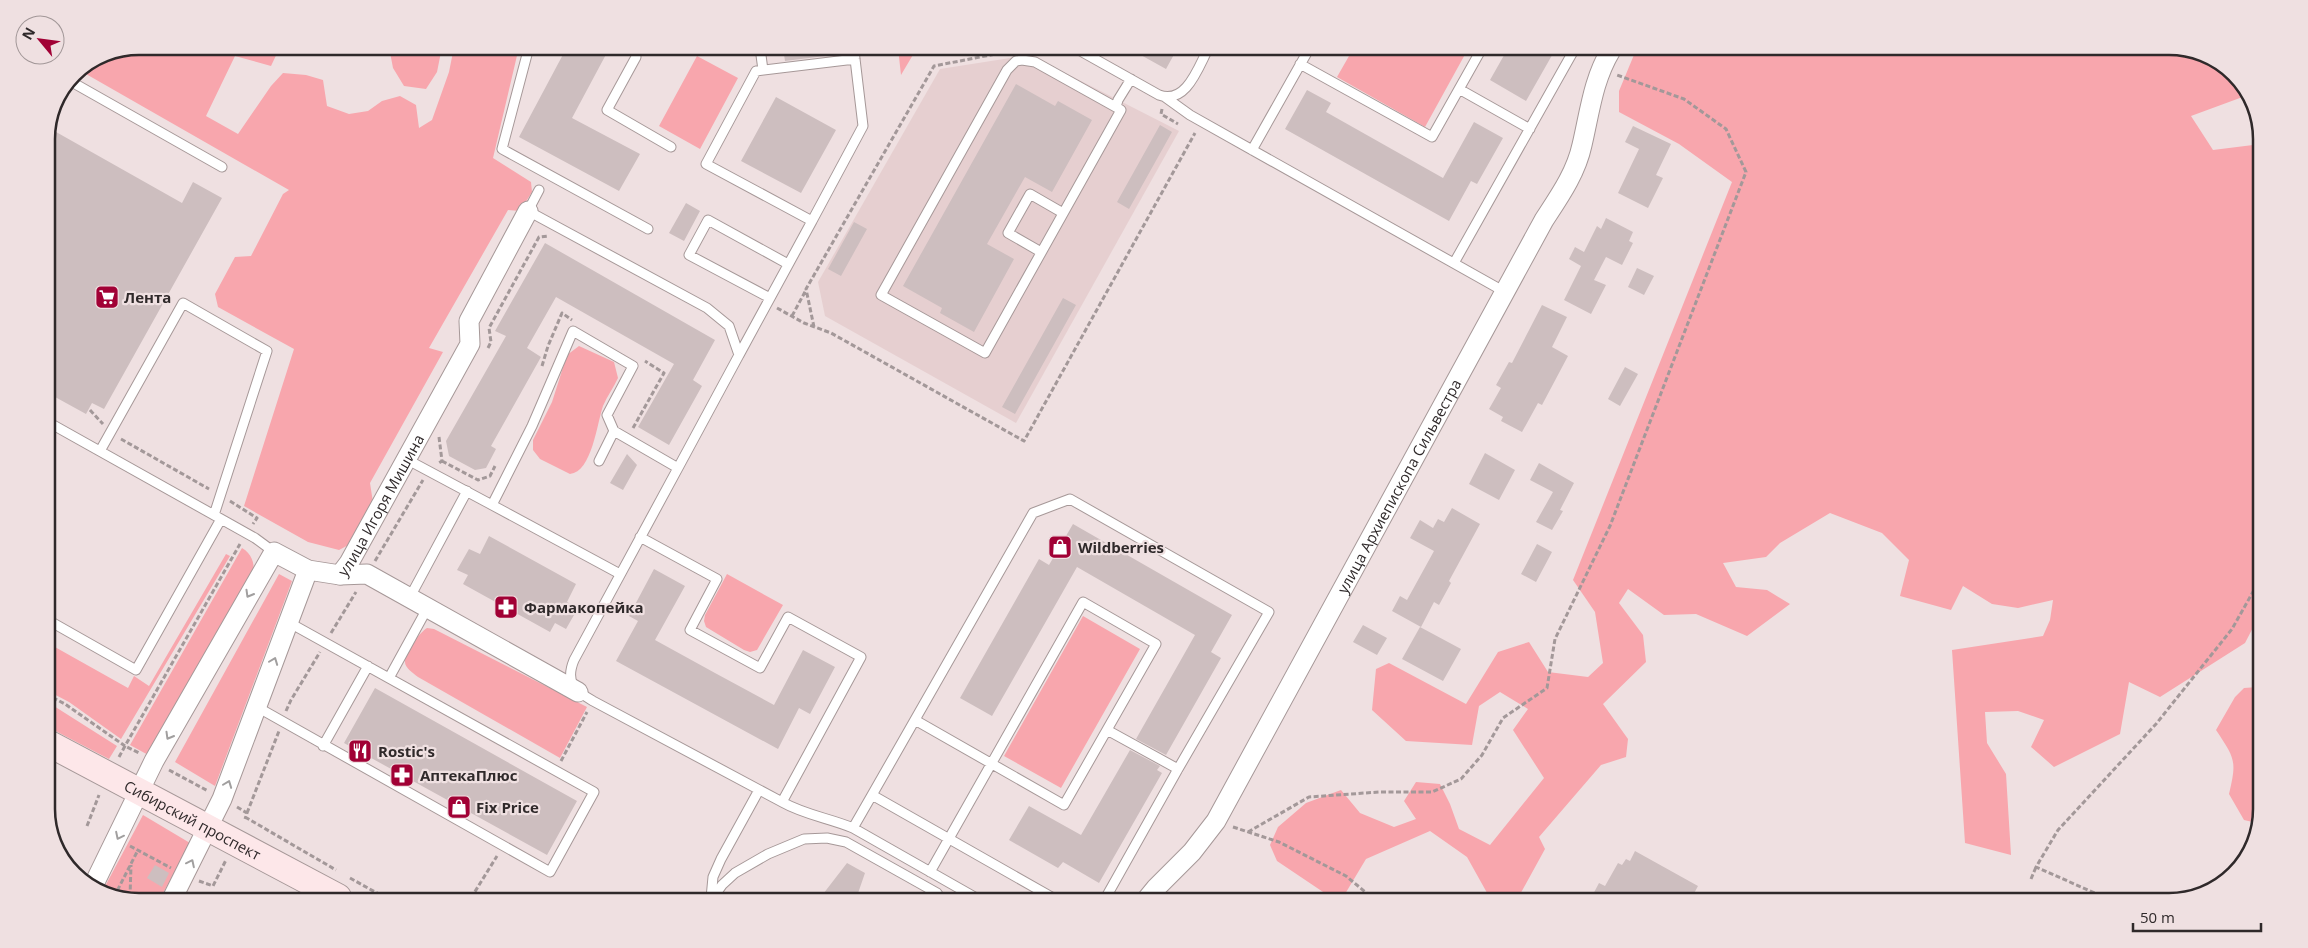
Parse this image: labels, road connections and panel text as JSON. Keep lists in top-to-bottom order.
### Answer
{
  "streets": {
    "main road": ["Сибирский проспект"],
    "street": ["улица Архиепископа Сильвестра", "улица Игоря Мишина"]
  },
  "places": {
    "supermarket": ["Лента"],
    "shop": ["Wildberries", "Fix Price"],
    "pharmacy": ["Фармакопейка", "АптекаПлюс"],
    "restaurant": ["Rostic's"]
  },
  "scale_bar": "50 m",
  "north": "top left"
}
